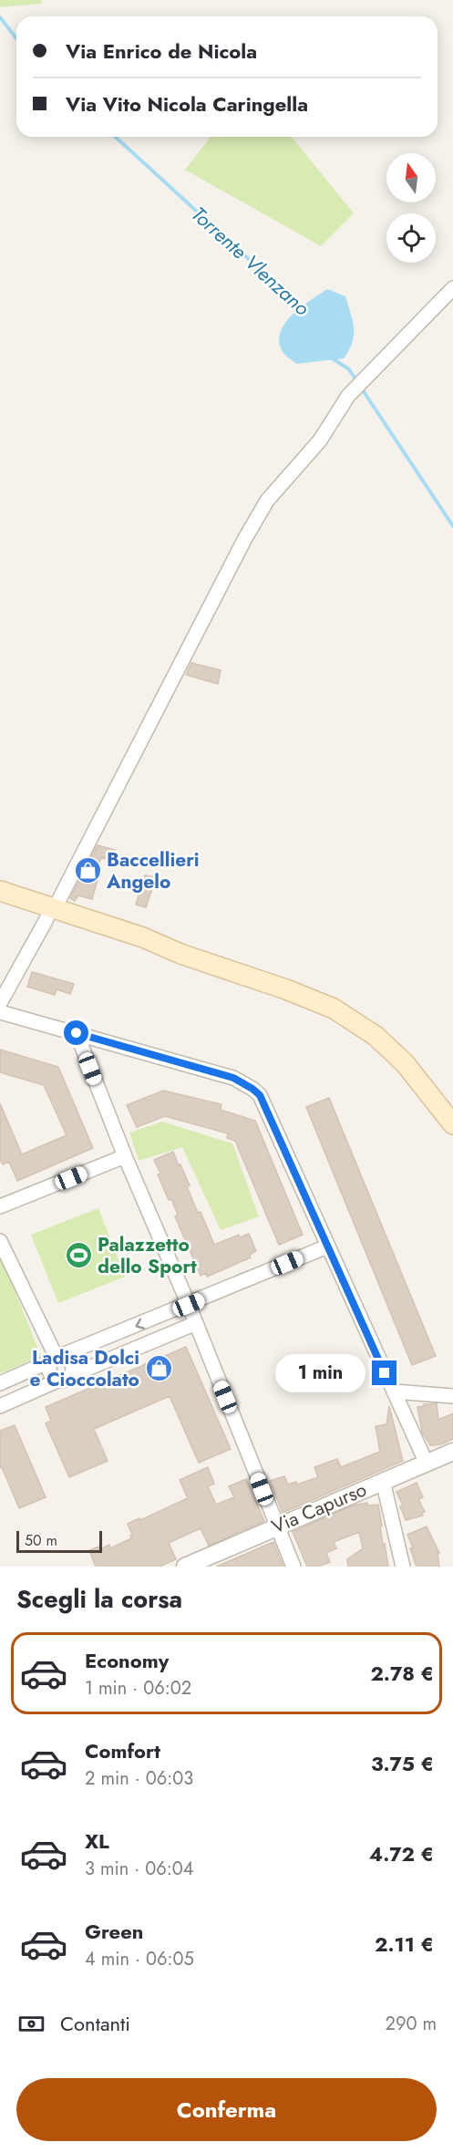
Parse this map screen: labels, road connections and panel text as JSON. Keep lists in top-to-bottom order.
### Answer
{
  "streets": {
    "street": ["Via Capurso"]
  },
  "water": ["Torrente Vlenzano"],
  "places": {
    "shop": ["Baccellieri Angelo", "Ladisa Dolci e Cioccolato"],
    "sports": ["Palazzetto dello Sport"]
  },
  "scale_bar": "50 m",
  "north": "top",
  "page": {
    "banner": ["Via Enrico de Nicola", "Via Vito Nicola Caringella"],
    "bubble": "1 min",
    "scale": "50 m",
    "heading": "Scegli la corsa",
    "list": [
      {
        "name": "Economy",
        "note": "1 min · 06:02",
        "value": "2.78 €"
      },
      {
        "name": "Comfort",
        "note": "2 min · 06:03",
        "value": "3.75 €"
      },
      {
        "name": "XL",
        "note": "3 min · 06:04",
        "value": "4.72 €"
      },
      {
        "name": "Green",
        "note": "4 min · 06:05",
        "value": "2.11 €"
      }
    ],
    "pay": ["Contanti", "290 m"],
    "buttons": "Conferma"
  }
}
